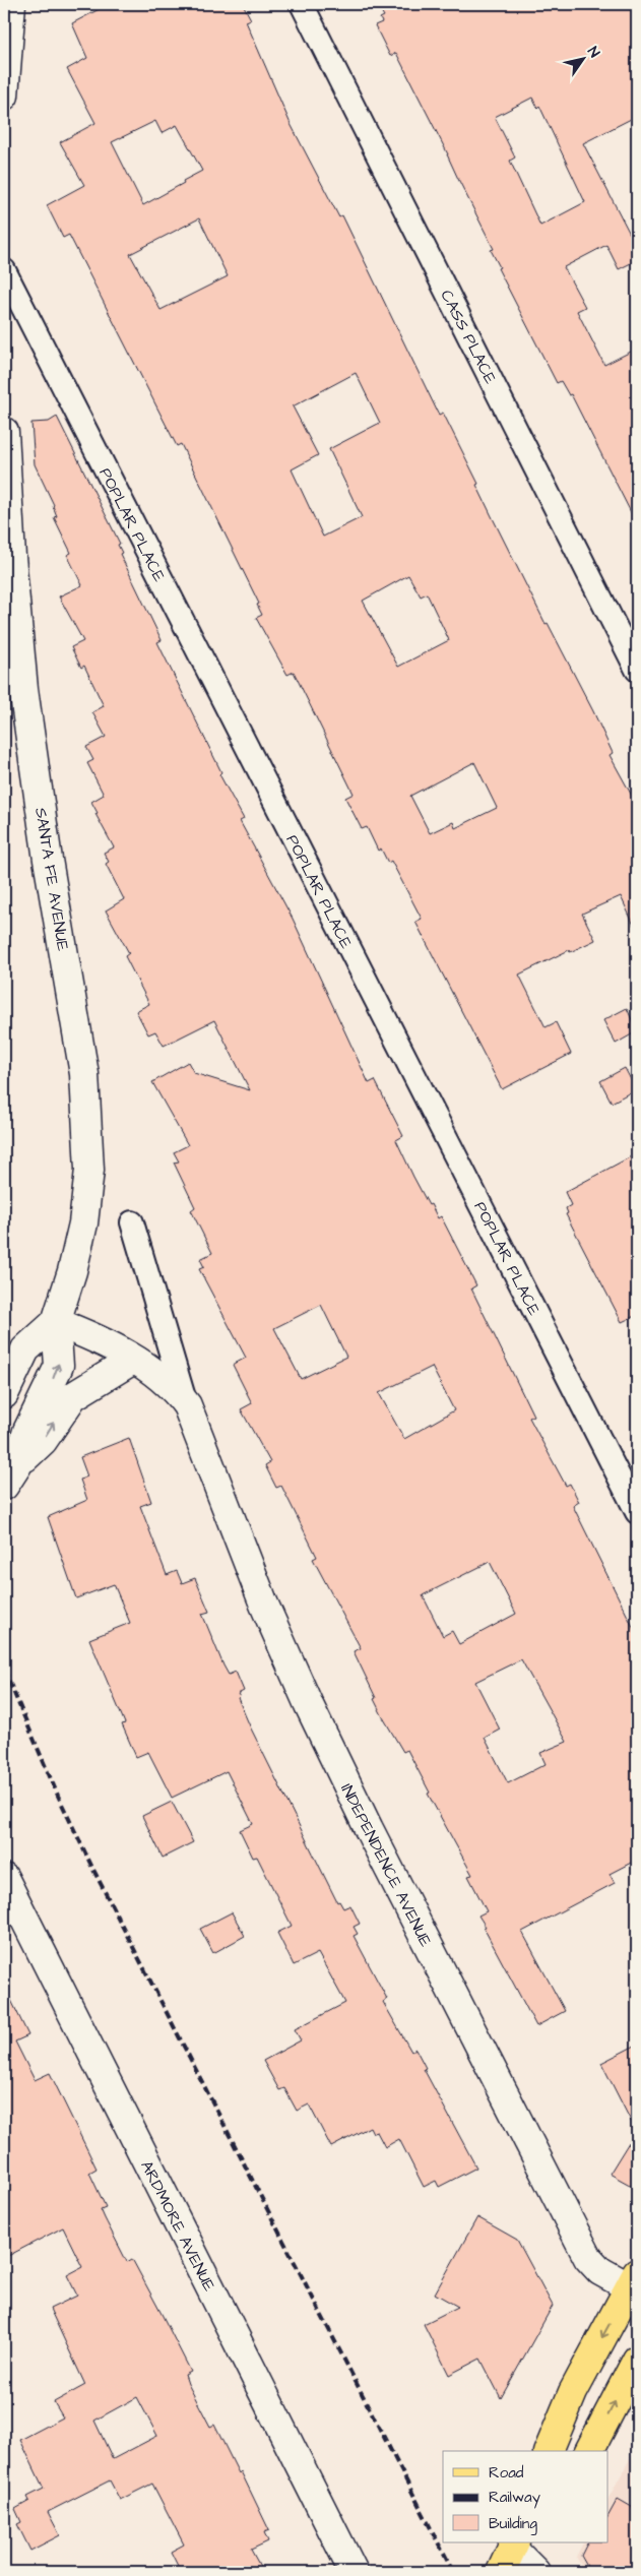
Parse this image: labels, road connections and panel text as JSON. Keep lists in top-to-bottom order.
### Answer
{
  "streets": {
    "street": [
      "CASS PLACE",
      "POPLAR PLACE",
      "SANTA FE AVENUE",
      "INDEPENDENCE AVENUE",
      "ARDMORE AVENUE"
    ]
  },
  "crossings": [
    ["SANTA FE AVENUE", "INDEPENDENCE AVENUE"]
  ],
  "legend": ["Road", "Railway", "Building"],
  "north": "top right"
}
